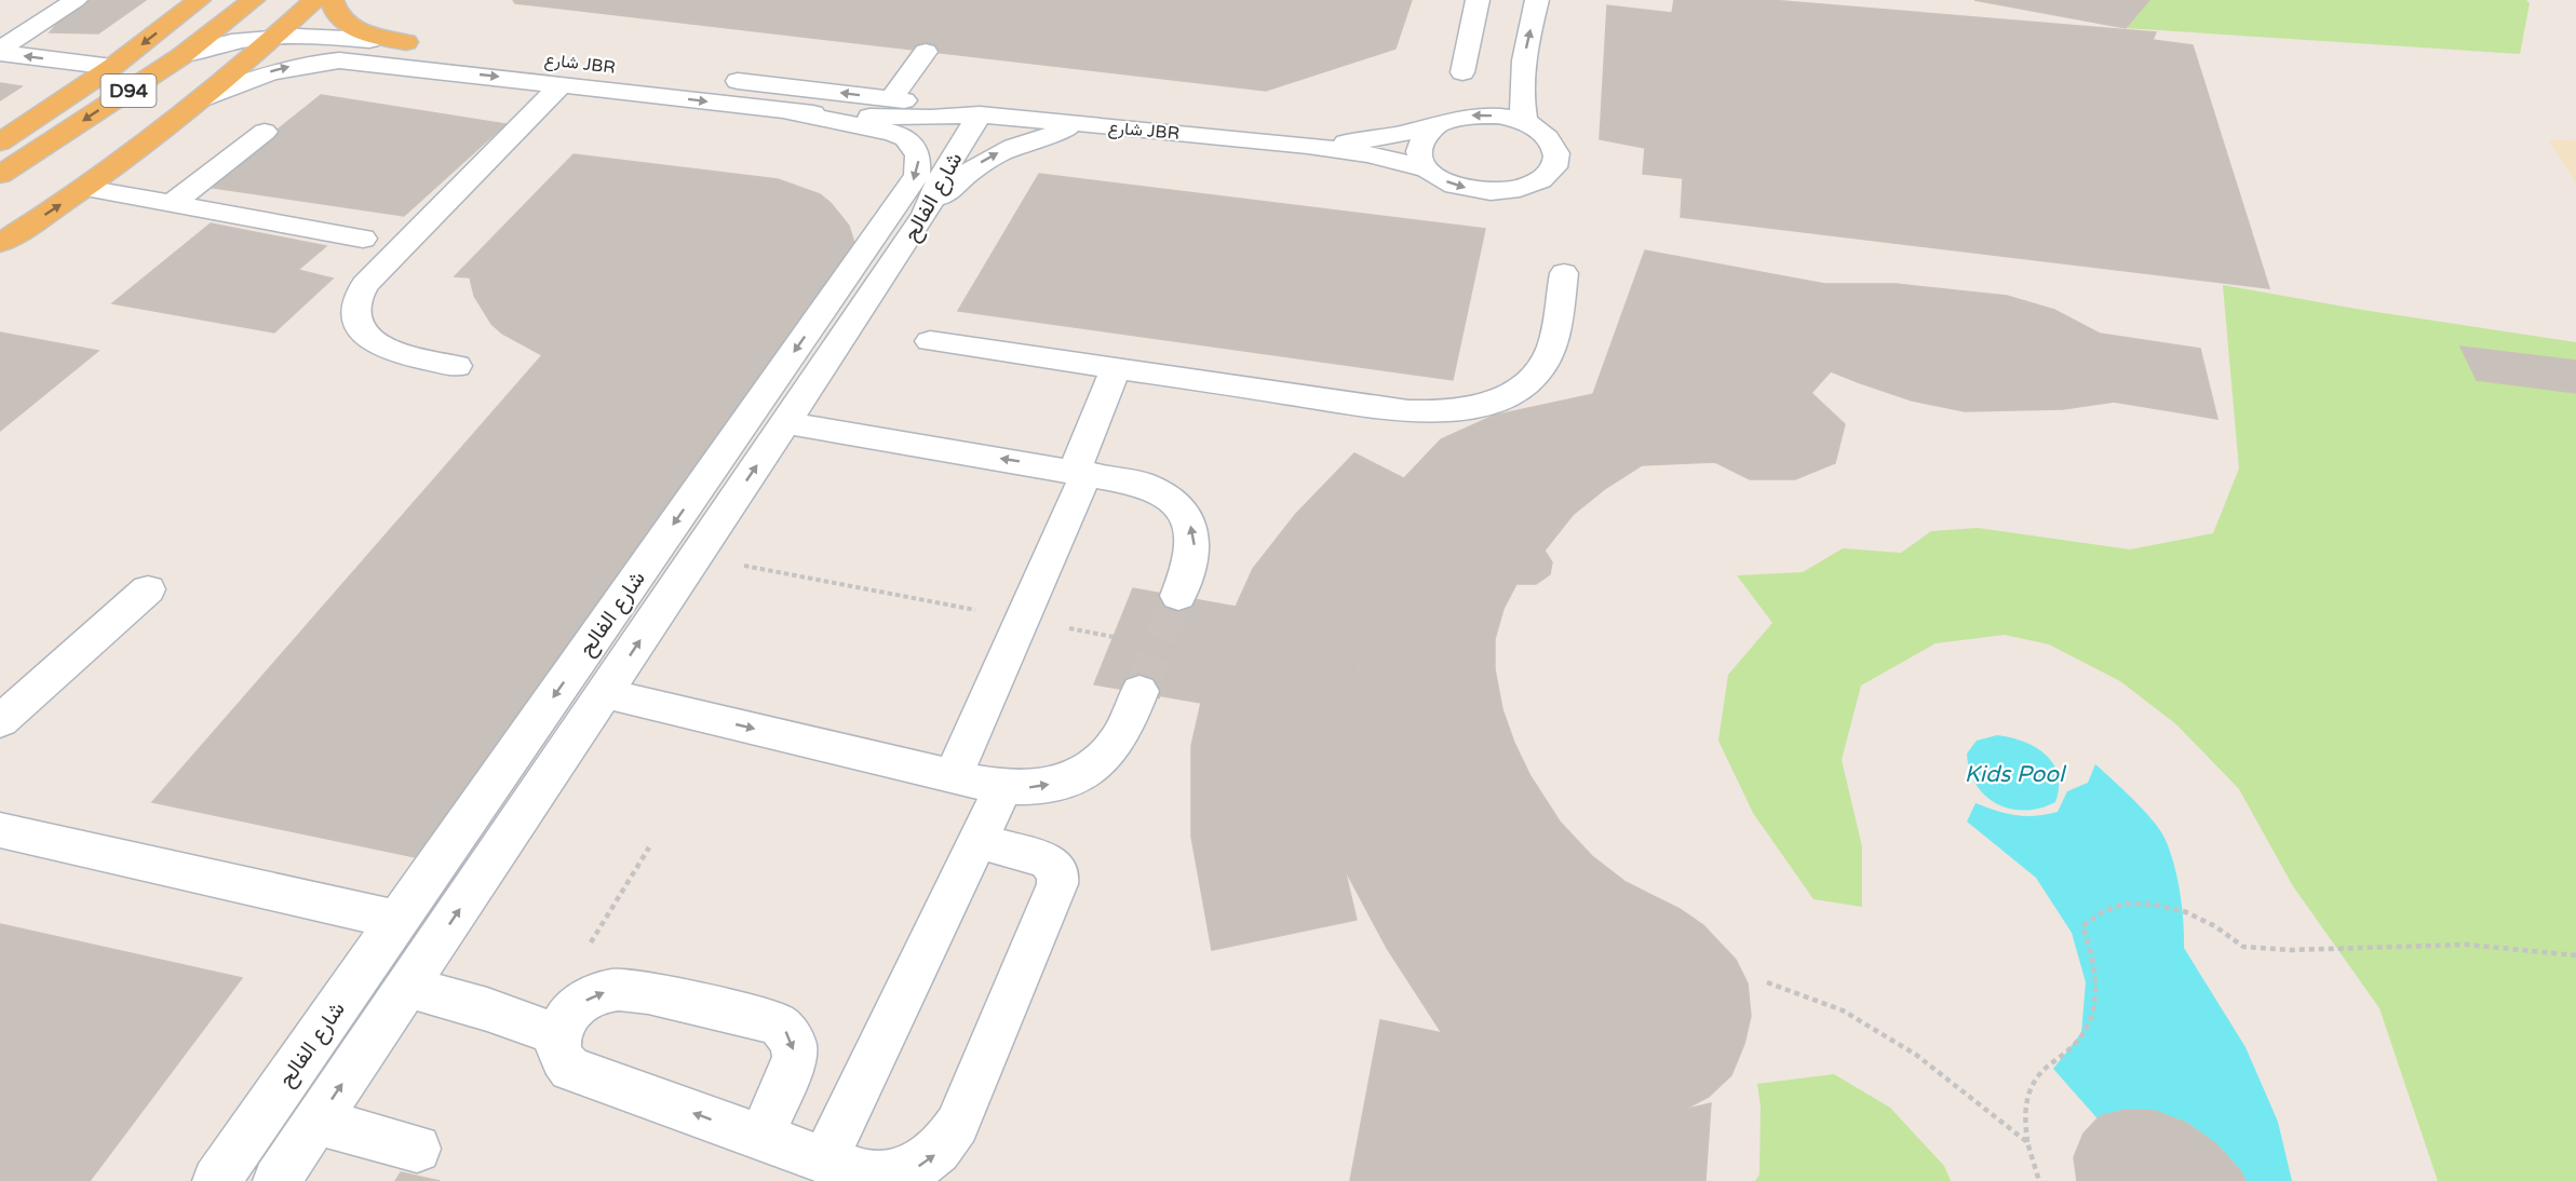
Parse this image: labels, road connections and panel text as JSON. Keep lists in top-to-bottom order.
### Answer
{
  "streets": {
    "main road": ["D94"],
    "street": ["شارع JBR", "شارع الفالح"]
  },
  "crossings": [
    ["شارع JBR", "D94"],
    ["شارع JBR", "شارع الفالح"]
  ],
  "water": ["Kids Pool"]
}
